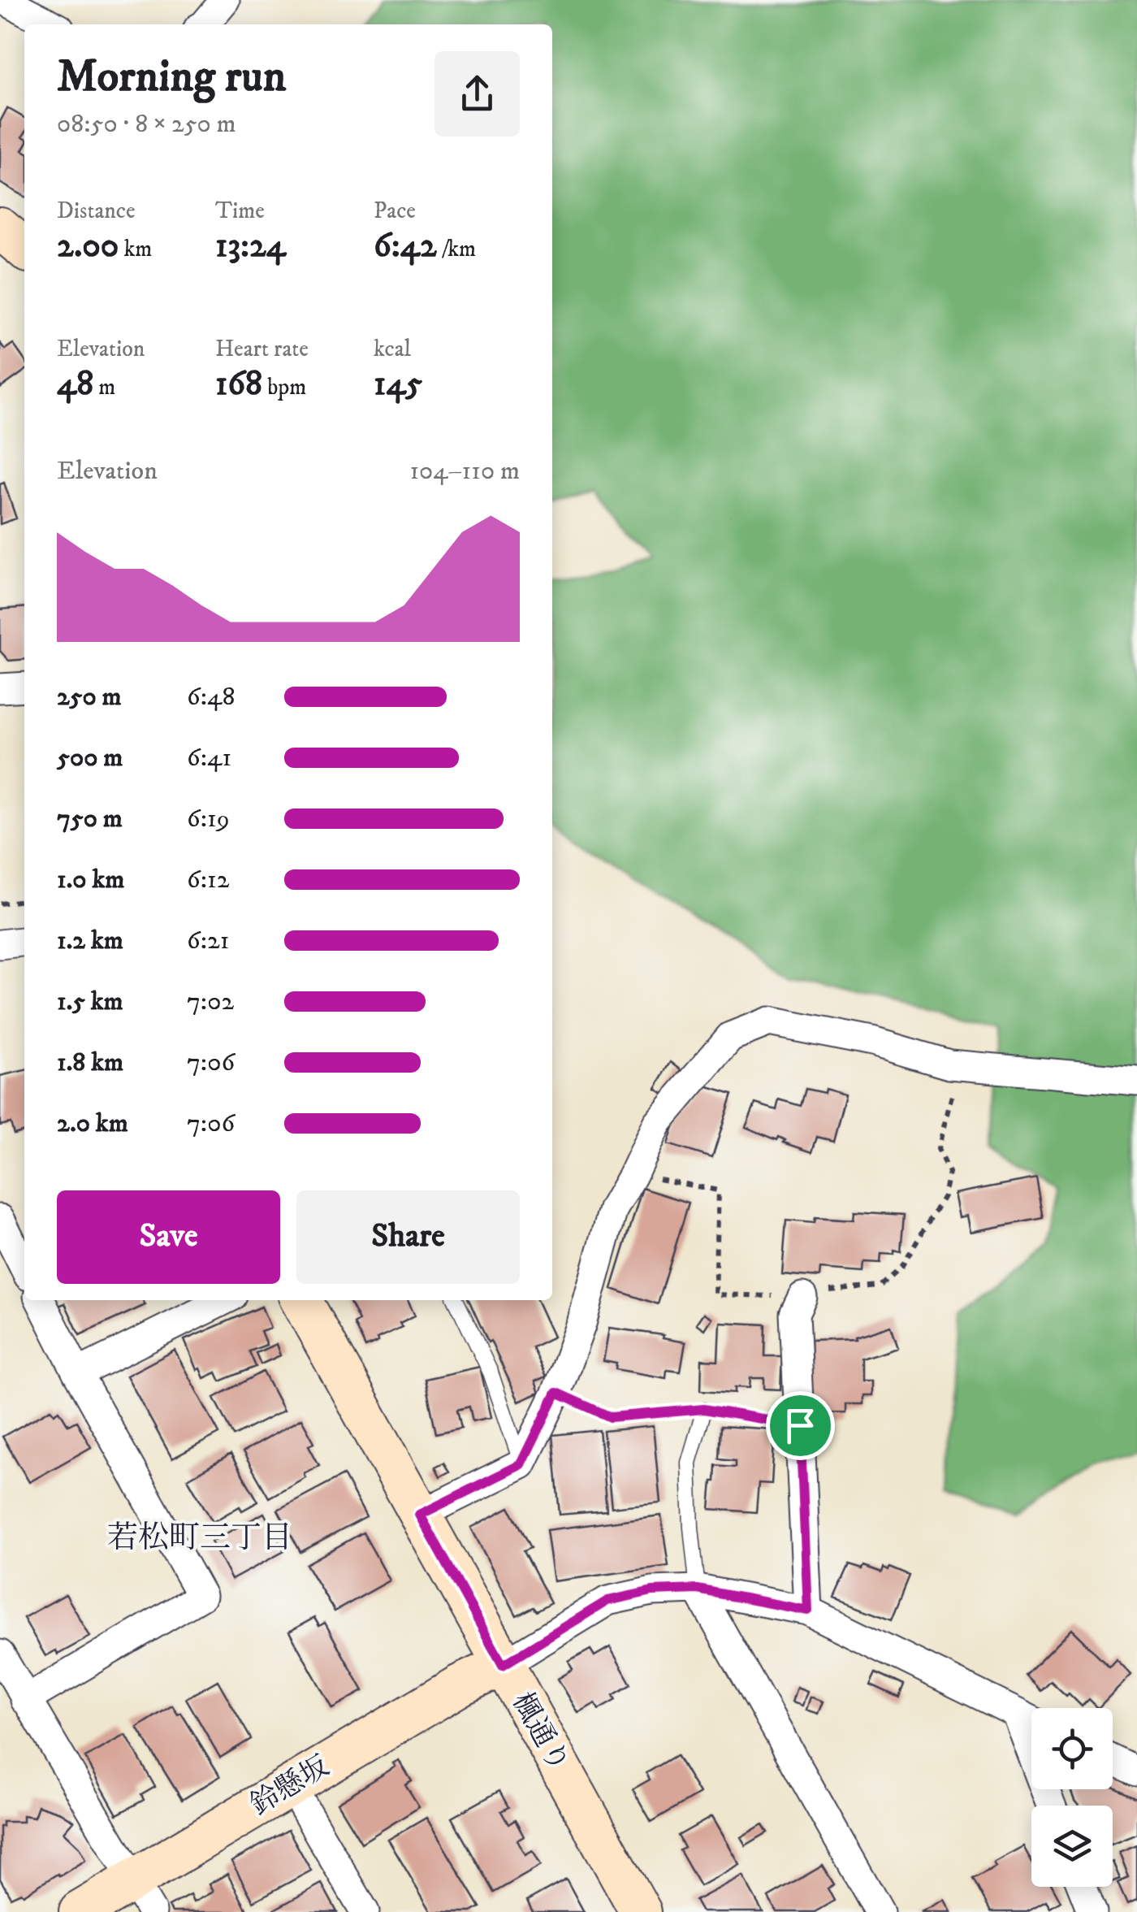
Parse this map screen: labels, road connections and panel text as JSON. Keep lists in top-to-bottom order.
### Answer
{
  "streets": {
    "street": ["楓通り", "鈴懸坂"]
  },
  "crossings": [
    ["楓通り", "鈴懸坂"]
  ],
  "districts": ["若松町三丁目"],
  "page": {
    "heading": ["Morning run", "08:50 · 8 × 250 m"],
    "stats": [
      ["Distance", "2.00 km"],
      ["Time", "13:24"],
      ["Pace", "6:42 /km"],
      ["Elevation", "48 m"],
      ["Heart rate", "168 bpm"],
      ["kcal", "145"]
    ],
    "chart": ["Elevation", "104–110 m"],
    "list": [
      {
        "name": "250 m",
        "note": "6:48"
      },
      {
        "name": "500 m",
        "note": "6:41"
      },
      {
        "name": "750 m",
        "note": "6:19"
      },
      {
        "name": "1.0 km",
        "note": "6:12"
      },
      {
        "name": "1.2 km",
        "note": "6:21"
      },
      {
        "name": "1.5 km",
        "note": "7:02"
      },
      {
        "name": "1.8 km",
        "note": "7:06"
      },
      {
        "name": "2.0 km",
        "note": "7:06"
      }
    ],
    "buttons": ["Save", "Share"]
  }
}
